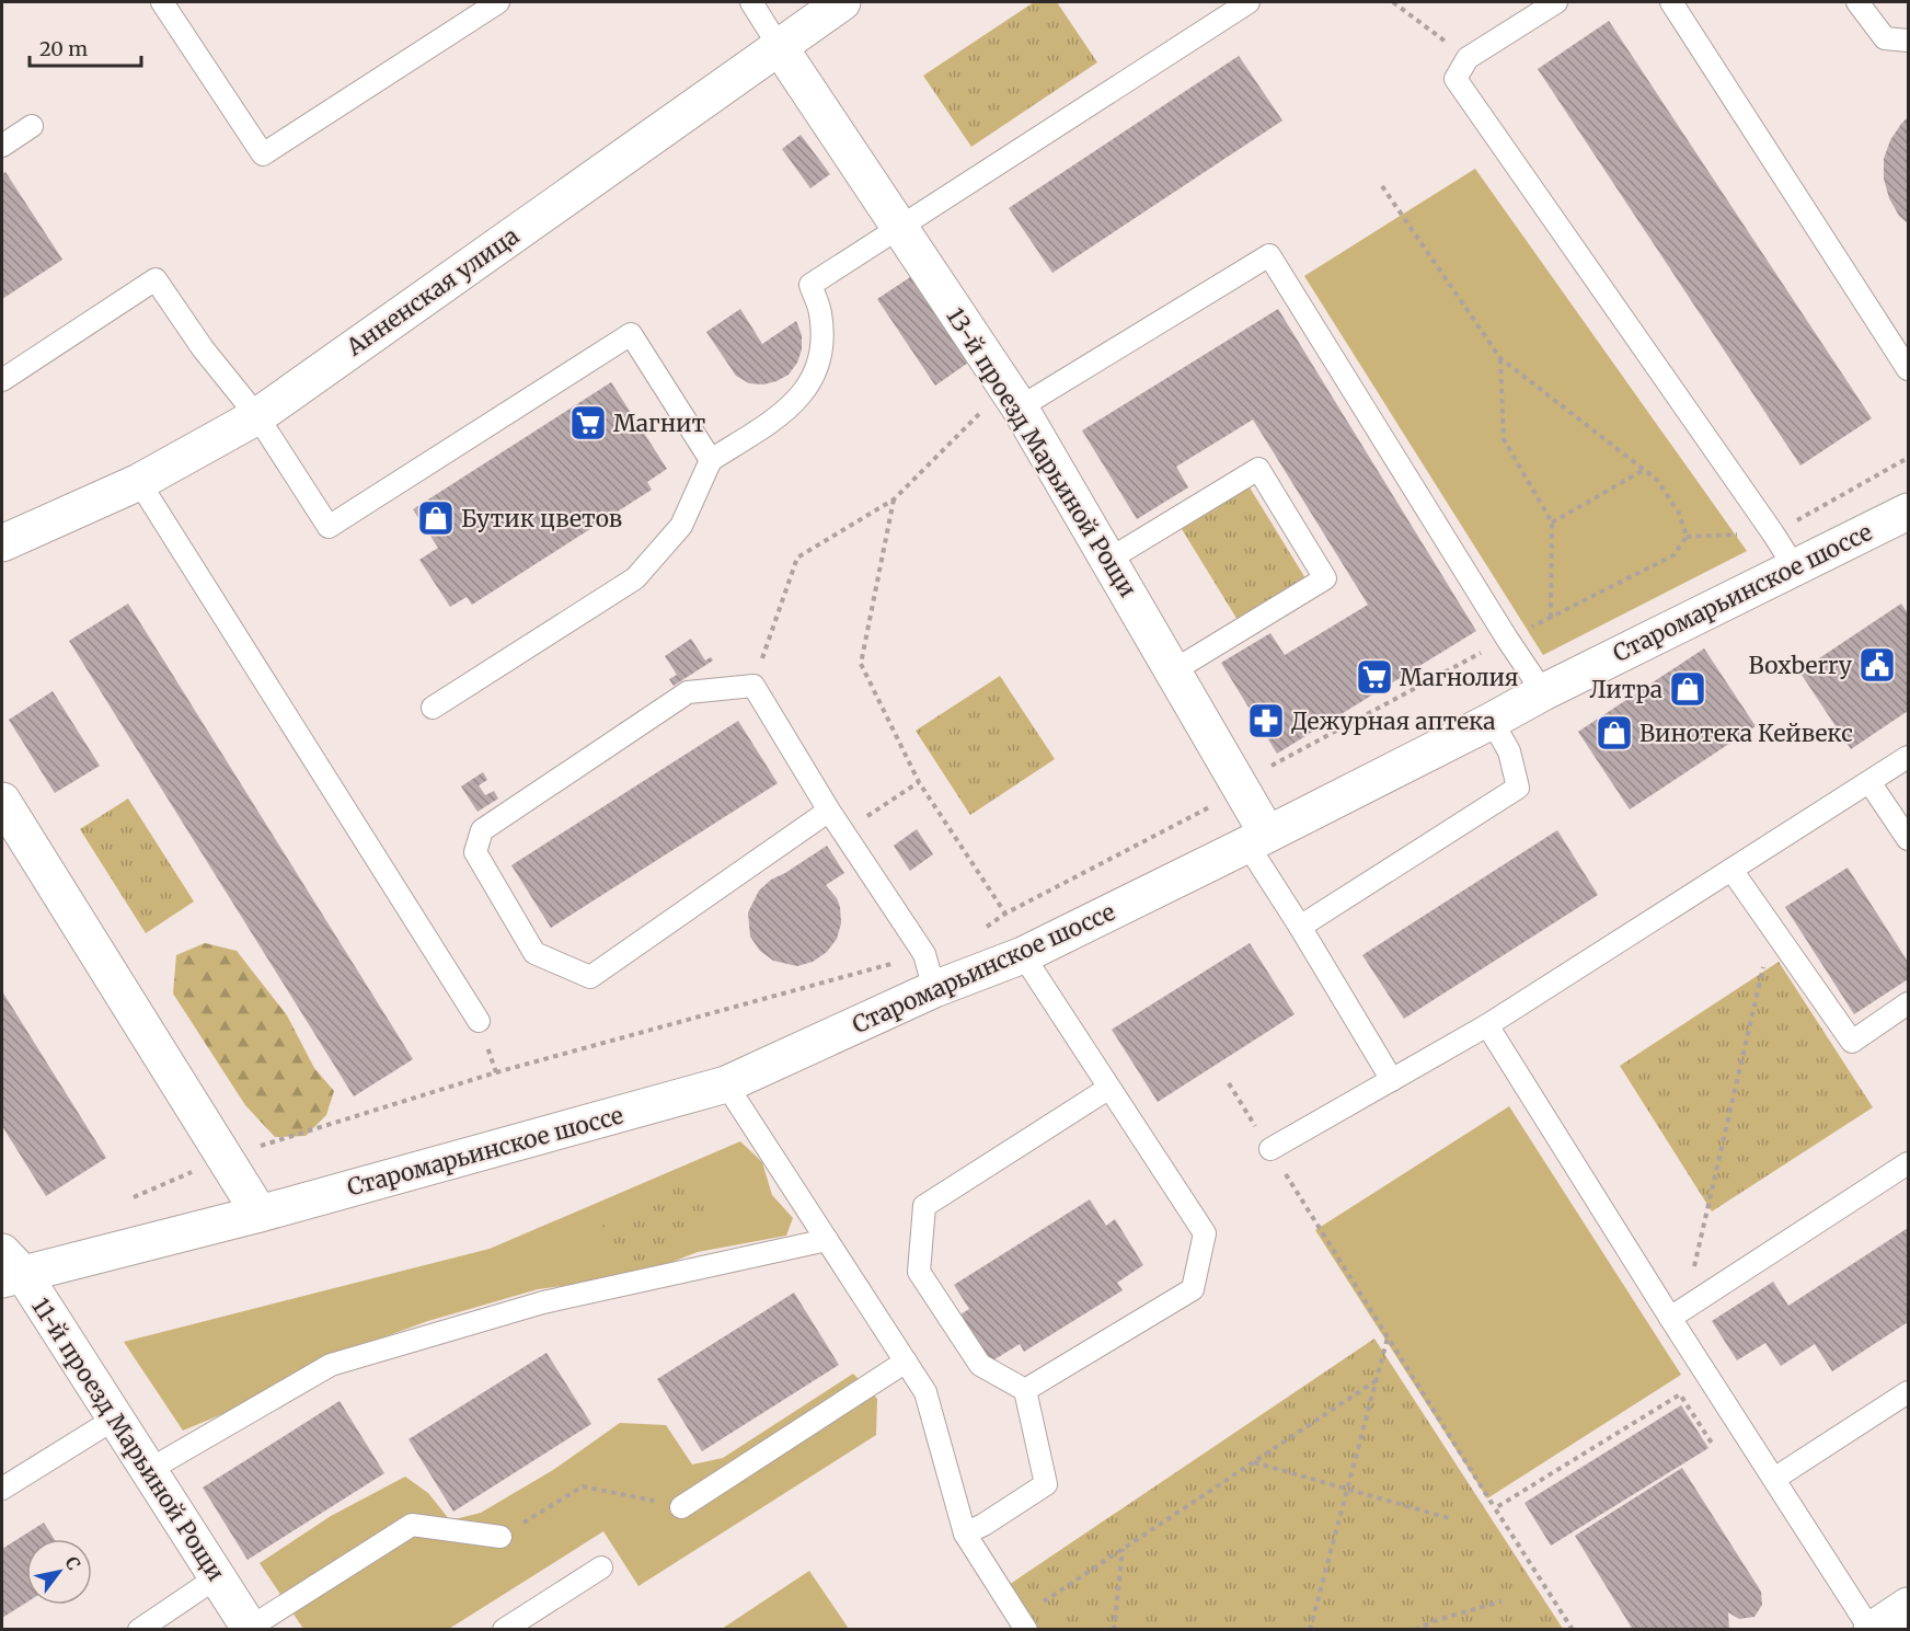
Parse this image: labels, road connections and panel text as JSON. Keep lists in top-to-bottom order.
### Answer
{
  "streets": {
    "street": [
      "Анненская улица",
      "13-й проезд Марьиной Рощи",
      "Старомарьинское шоссе",
      "11-й проезд Марьиной Рощи"
    ]
  },
  "crossings": [
    ["Анненская улица", "13-й проезд Марьиной Рощи"],
    ["13-й проезд Марьиной Рощи", "Старомарьинское шоссе"],
    ["Старомарьинское шоссе", "11-й проезд Марьиной Рощи"]
  ],
  "places": {
    "supermarket": ["Магнит", "Магнолия"],
    "shop": ["Бутик цветов", "Литра", "Винотека Кейвекс"],
    "public building": ["Boxberry"],
    "pharmacy": ["Дежурная аптека"]
  },
  "scale_bar": "20 m",
  "north": "top right"
}
